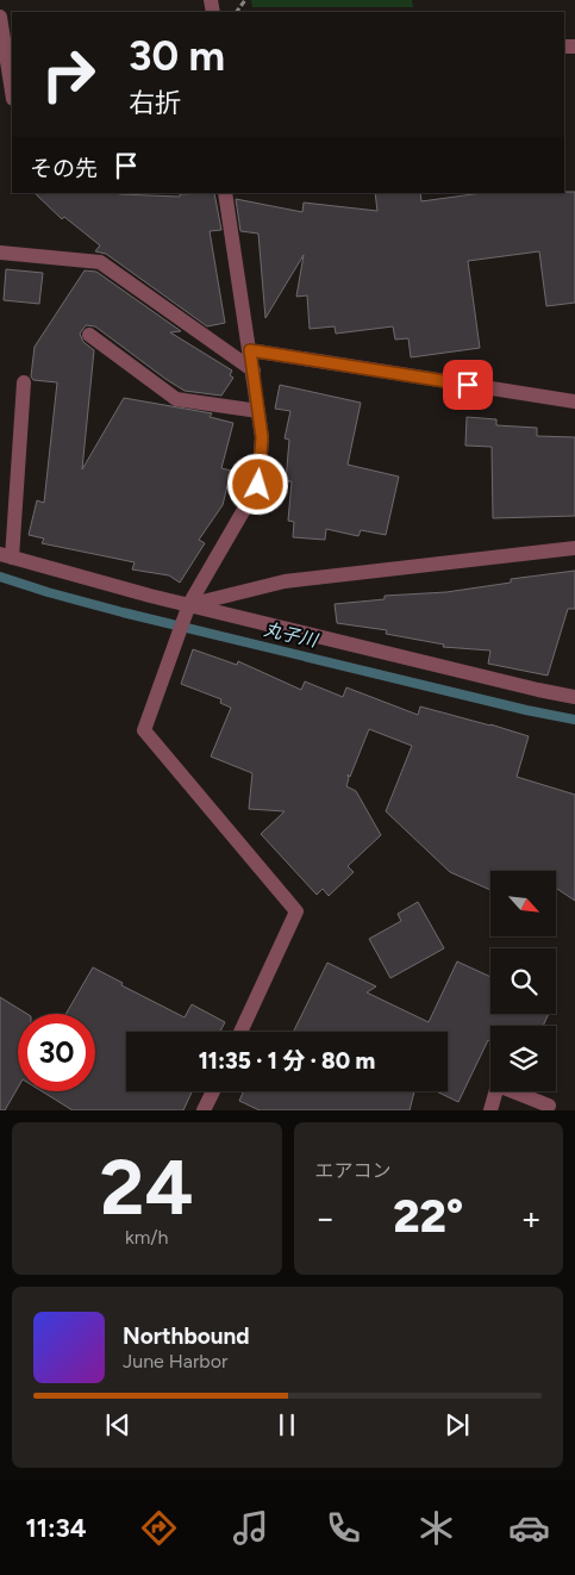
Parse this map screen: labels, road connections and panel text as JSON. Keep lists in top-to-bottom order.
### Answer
{
  "water": ["丸子川"],
  "north": "bottom right",
  "page": {
    "turn": ["30 m", "右折"],
    "then": "その先",
    "limit": "30",
    "trip": "11:35 · 1 分 · 80 m",
    "tile": [
      ["24", "km/h"],
      "エアコン"
    ],
    "heat": ["−", "22°", "+"],
    "song": ["Northbound", "June Harbor"],
    "tabs": "11:34"
  }
}
